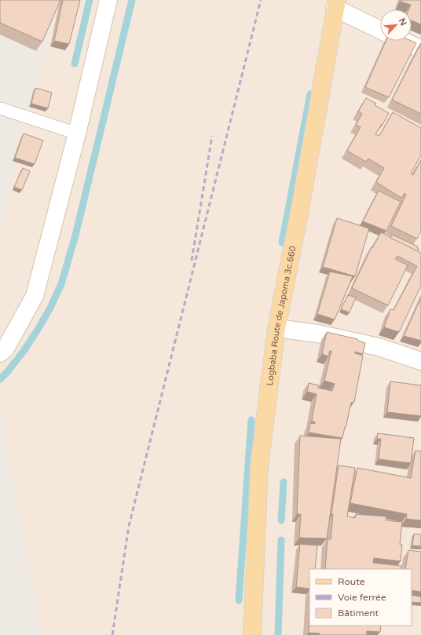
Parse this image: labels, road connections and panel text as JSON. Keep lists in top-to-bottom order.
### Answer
{
  "streets": {
    "main road": ["Logbaba Route de Japoma 3c.660"]
  },
  "legend": ["Route", "Voie ferrée", "Bâtiment"],
  "north": "top right"
}
